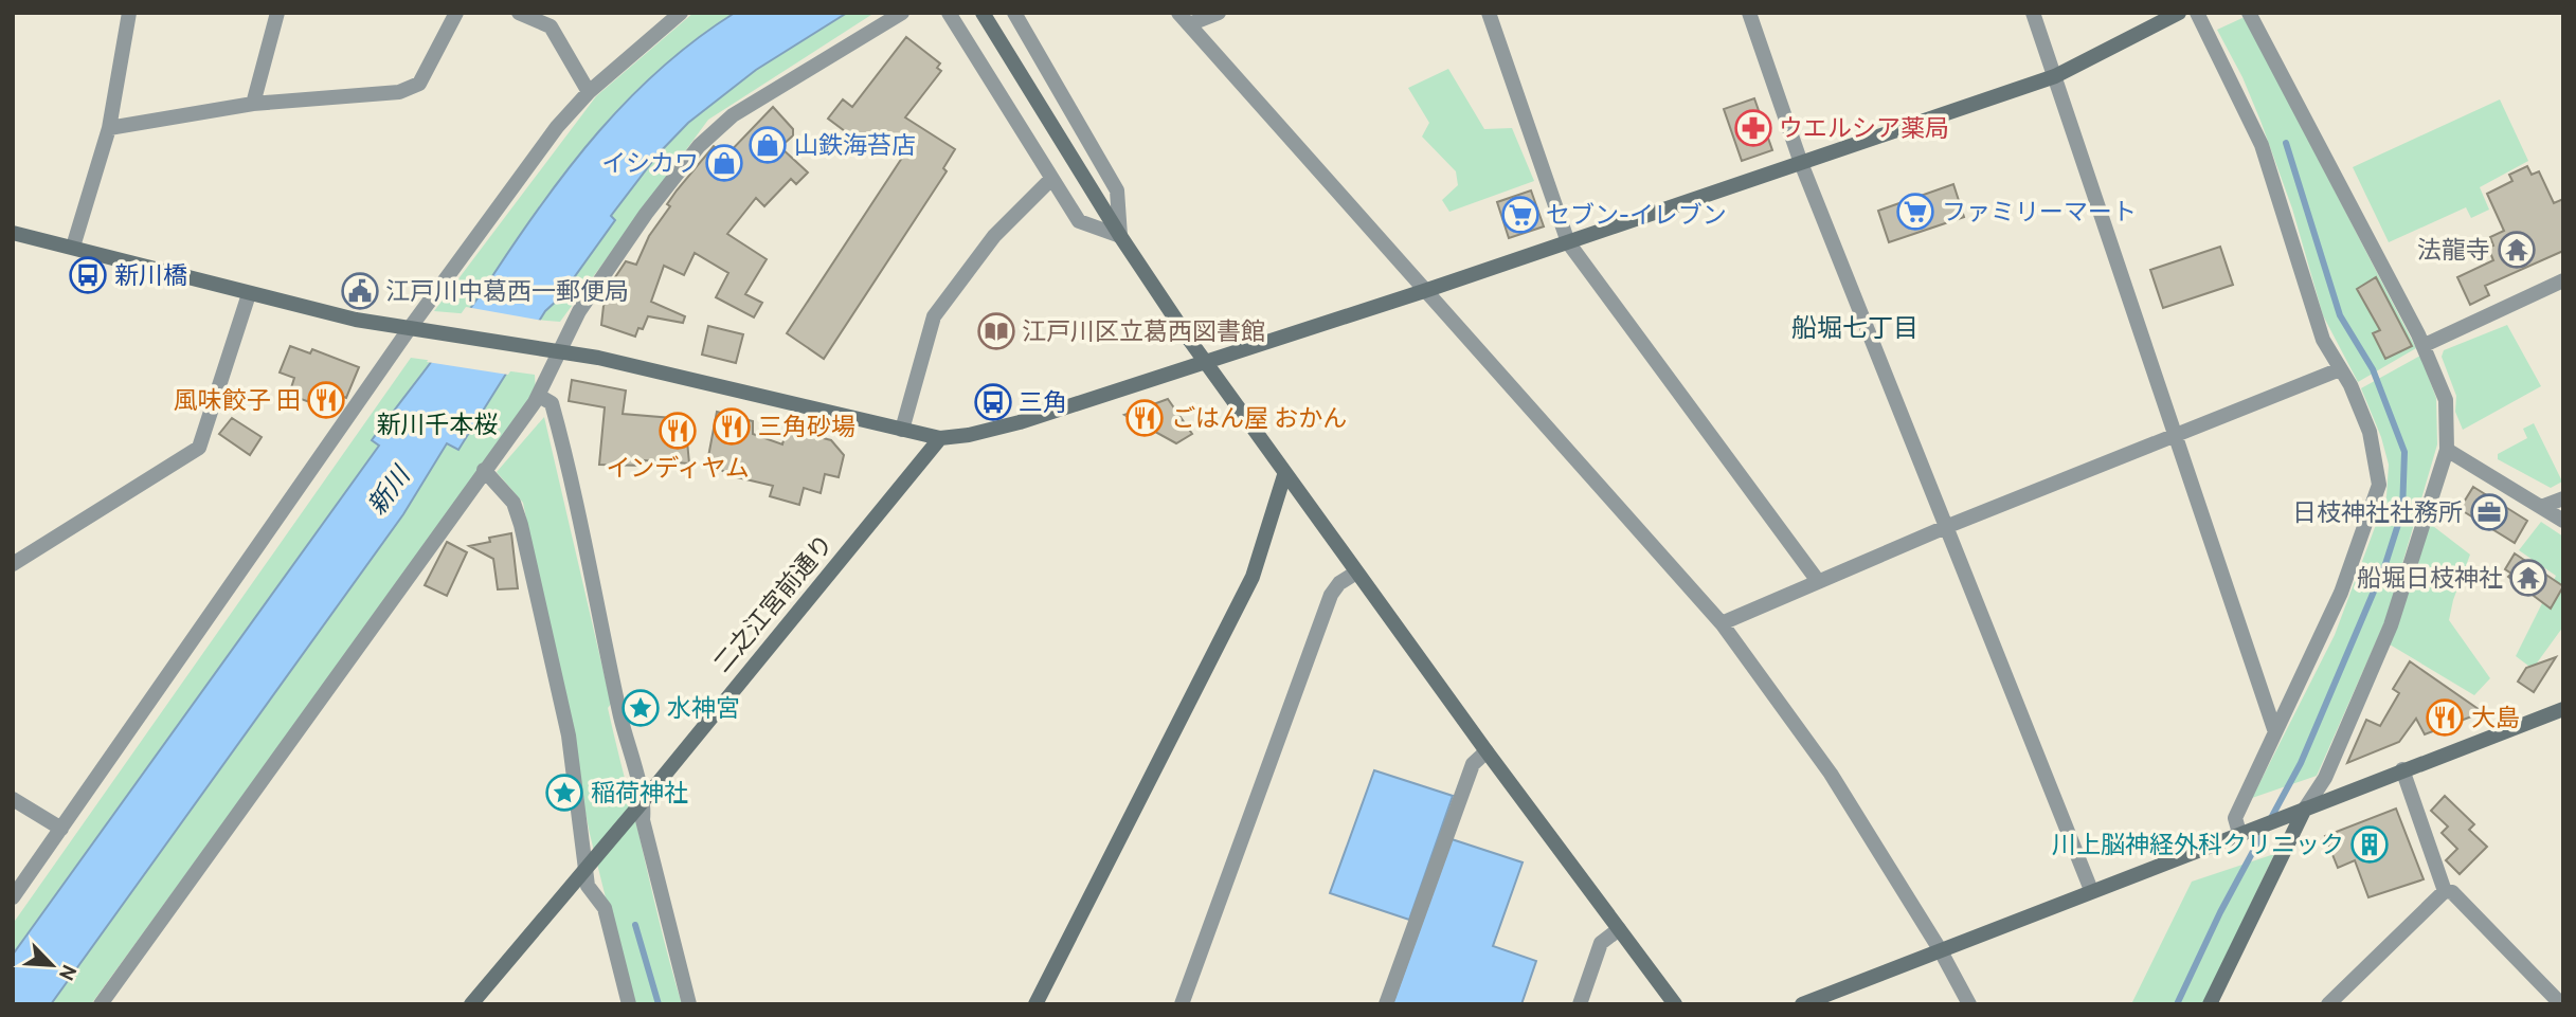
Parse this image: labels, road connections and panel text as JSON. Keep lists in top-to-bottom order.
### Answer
{
  "streets": {
    "street": ["二之江宮前通り"]
  },
  "districts": ["船堀七丁目"],
  "water": ["新川"],
  "parks": ["新川千本桜"],
  "places": {
    "pharmacy": ["ウエルシア薬局"],
    "shop": ["山鉄海苔店", "イシカワ"],
    "supermarket": ["ファミリーマート", "セブン-イレブン"],
    "temple": ["法龍寺", "船堀日枝神社"],
    "bus stop": ["新川橋", "三角"],
    "public building": ["江戸川中葛西一郵便局"],
    "library": ["江戸川区立葛西図書館"],
    "restaurant": [
      "風味餃子 田",
      "ごはん屋 おかん",
      "三角砂場",
      "インディヤム",
      "大島"
    ],
    "office": ["日枝神社社務所"],
    "place": ["水神宮", "稲荷神社"],
    "building": ["川上脳神経外科クリニック"]
  },
  "north": "bottom right"
}
